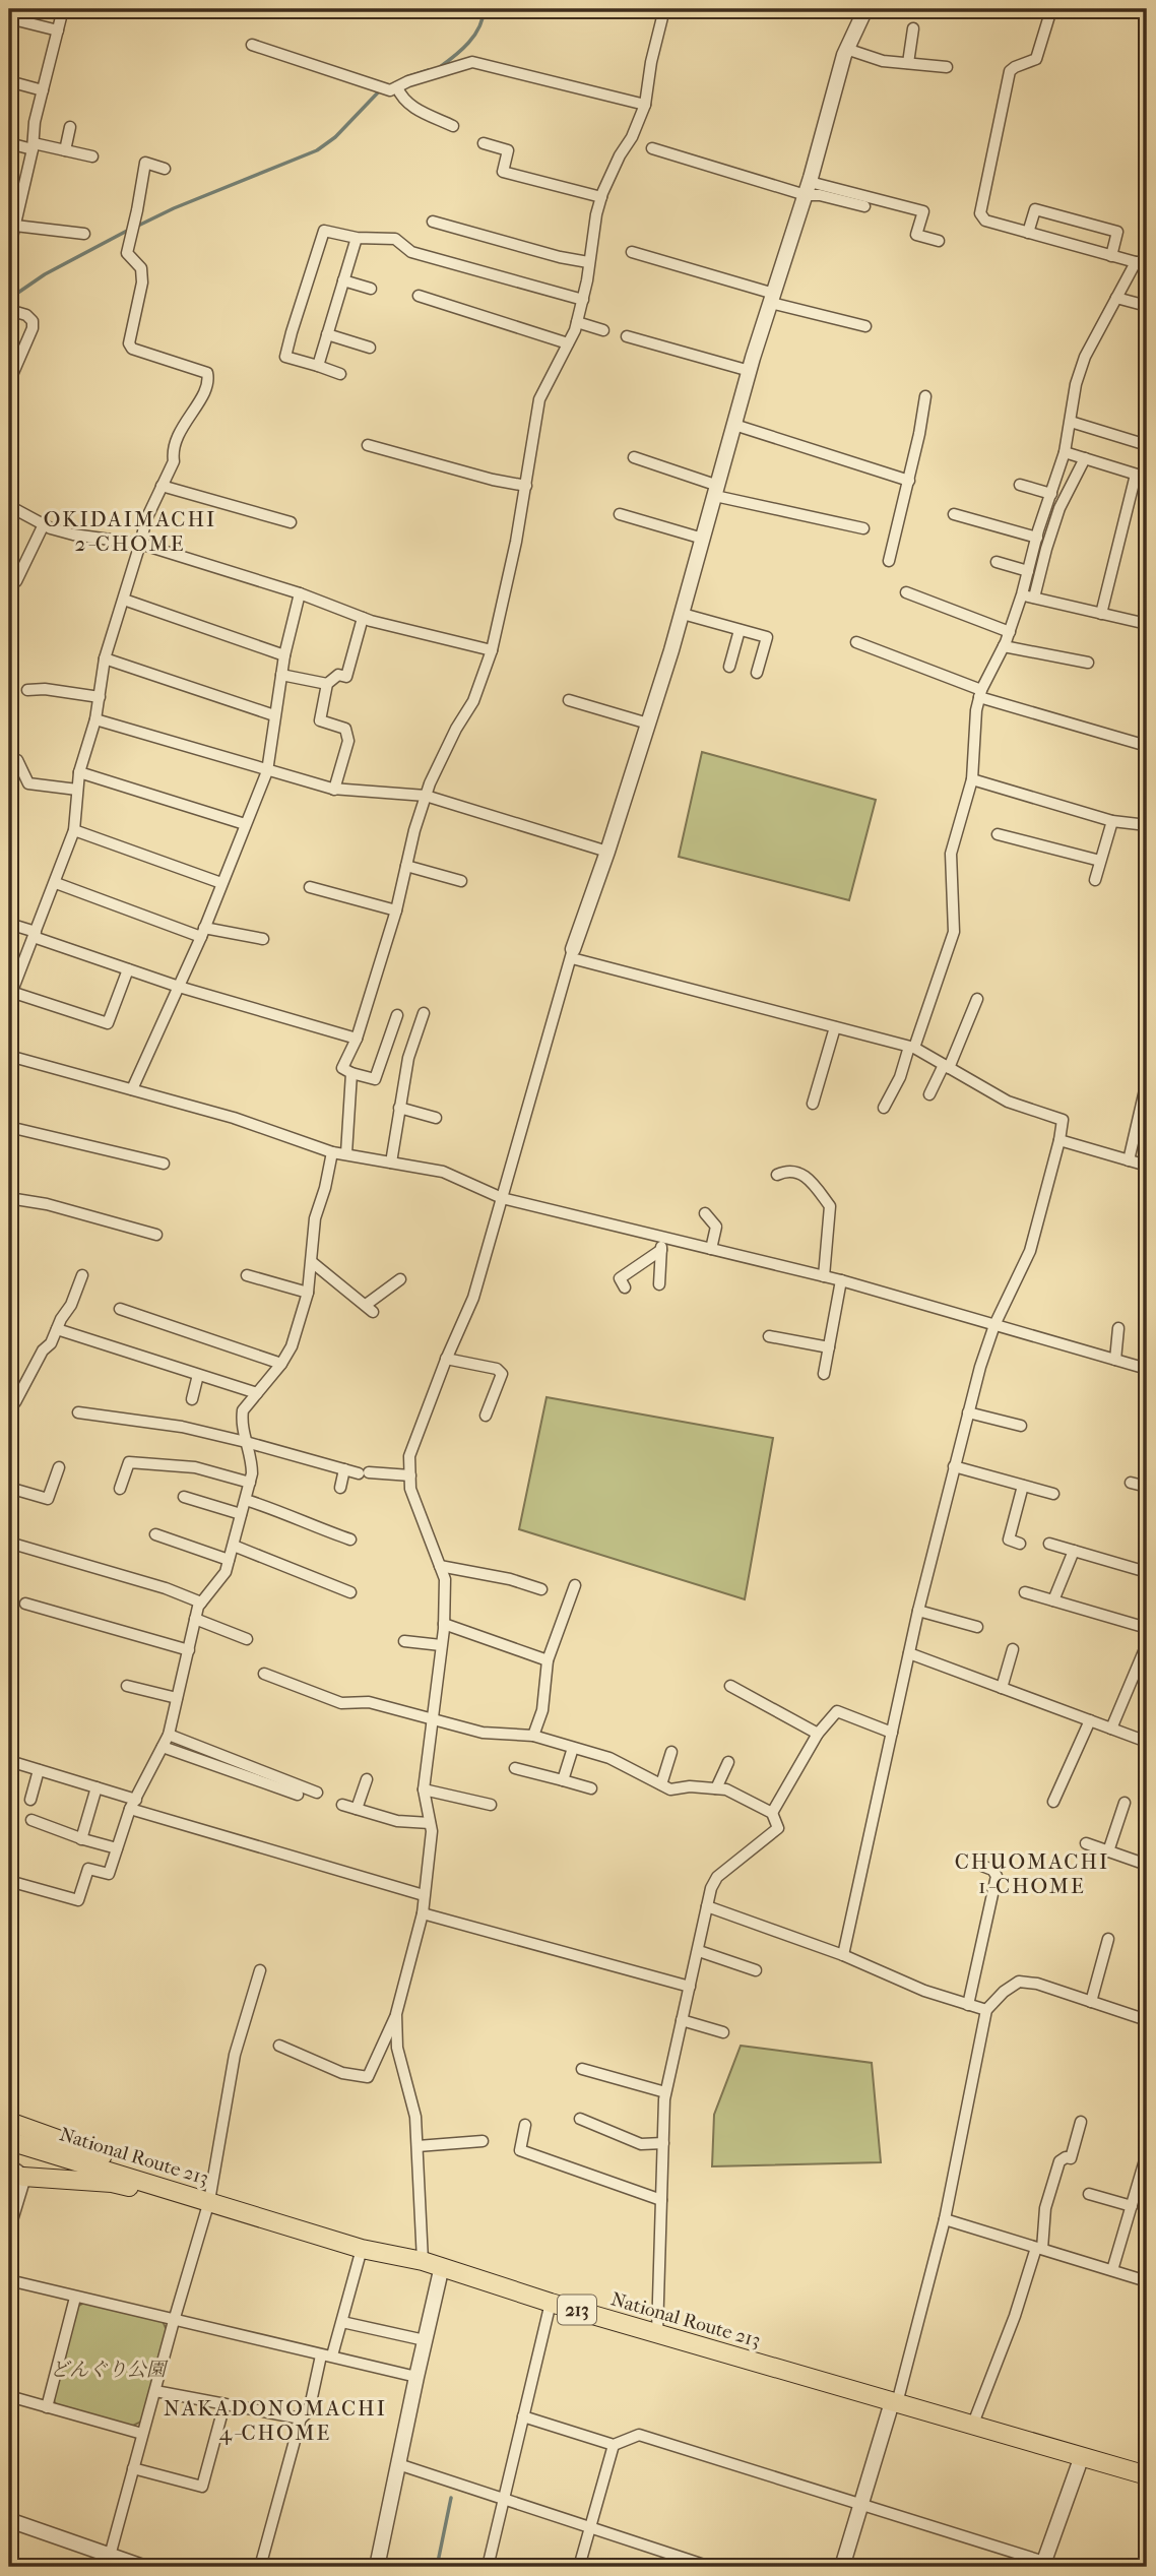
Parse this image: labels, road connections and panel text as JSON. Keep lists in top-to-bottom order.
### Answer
{
  "streets": {
    "highway": ["National Route 213", "213"]
  },
  "districts": ["OKIDAIMACHI 2-CHOME", "CHUOMACHI 1-CHOME", "NAKADONOMACHI 4-CHOME"],
  "parks": ["どんぐり公園"]
}
